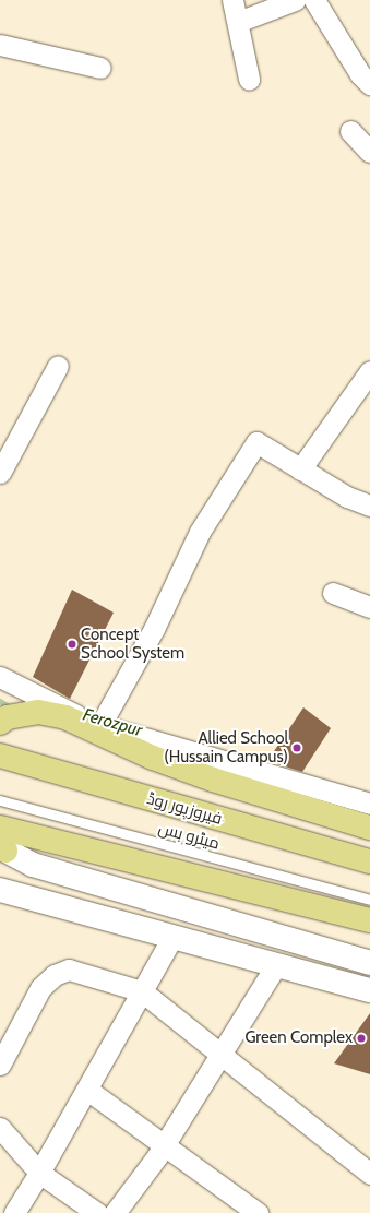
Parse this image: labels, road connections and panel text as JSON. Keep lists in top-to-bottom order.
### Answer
{
  "streets": {
    "main road": ["فیروزپور روڈ"],
    "lane": ["میٹرو بس"]
  },
  "water": ["Ferozpur"],
  "places": ["Concept School System", "Allied School (Hussain Campus)", "Green Complex"]
}
